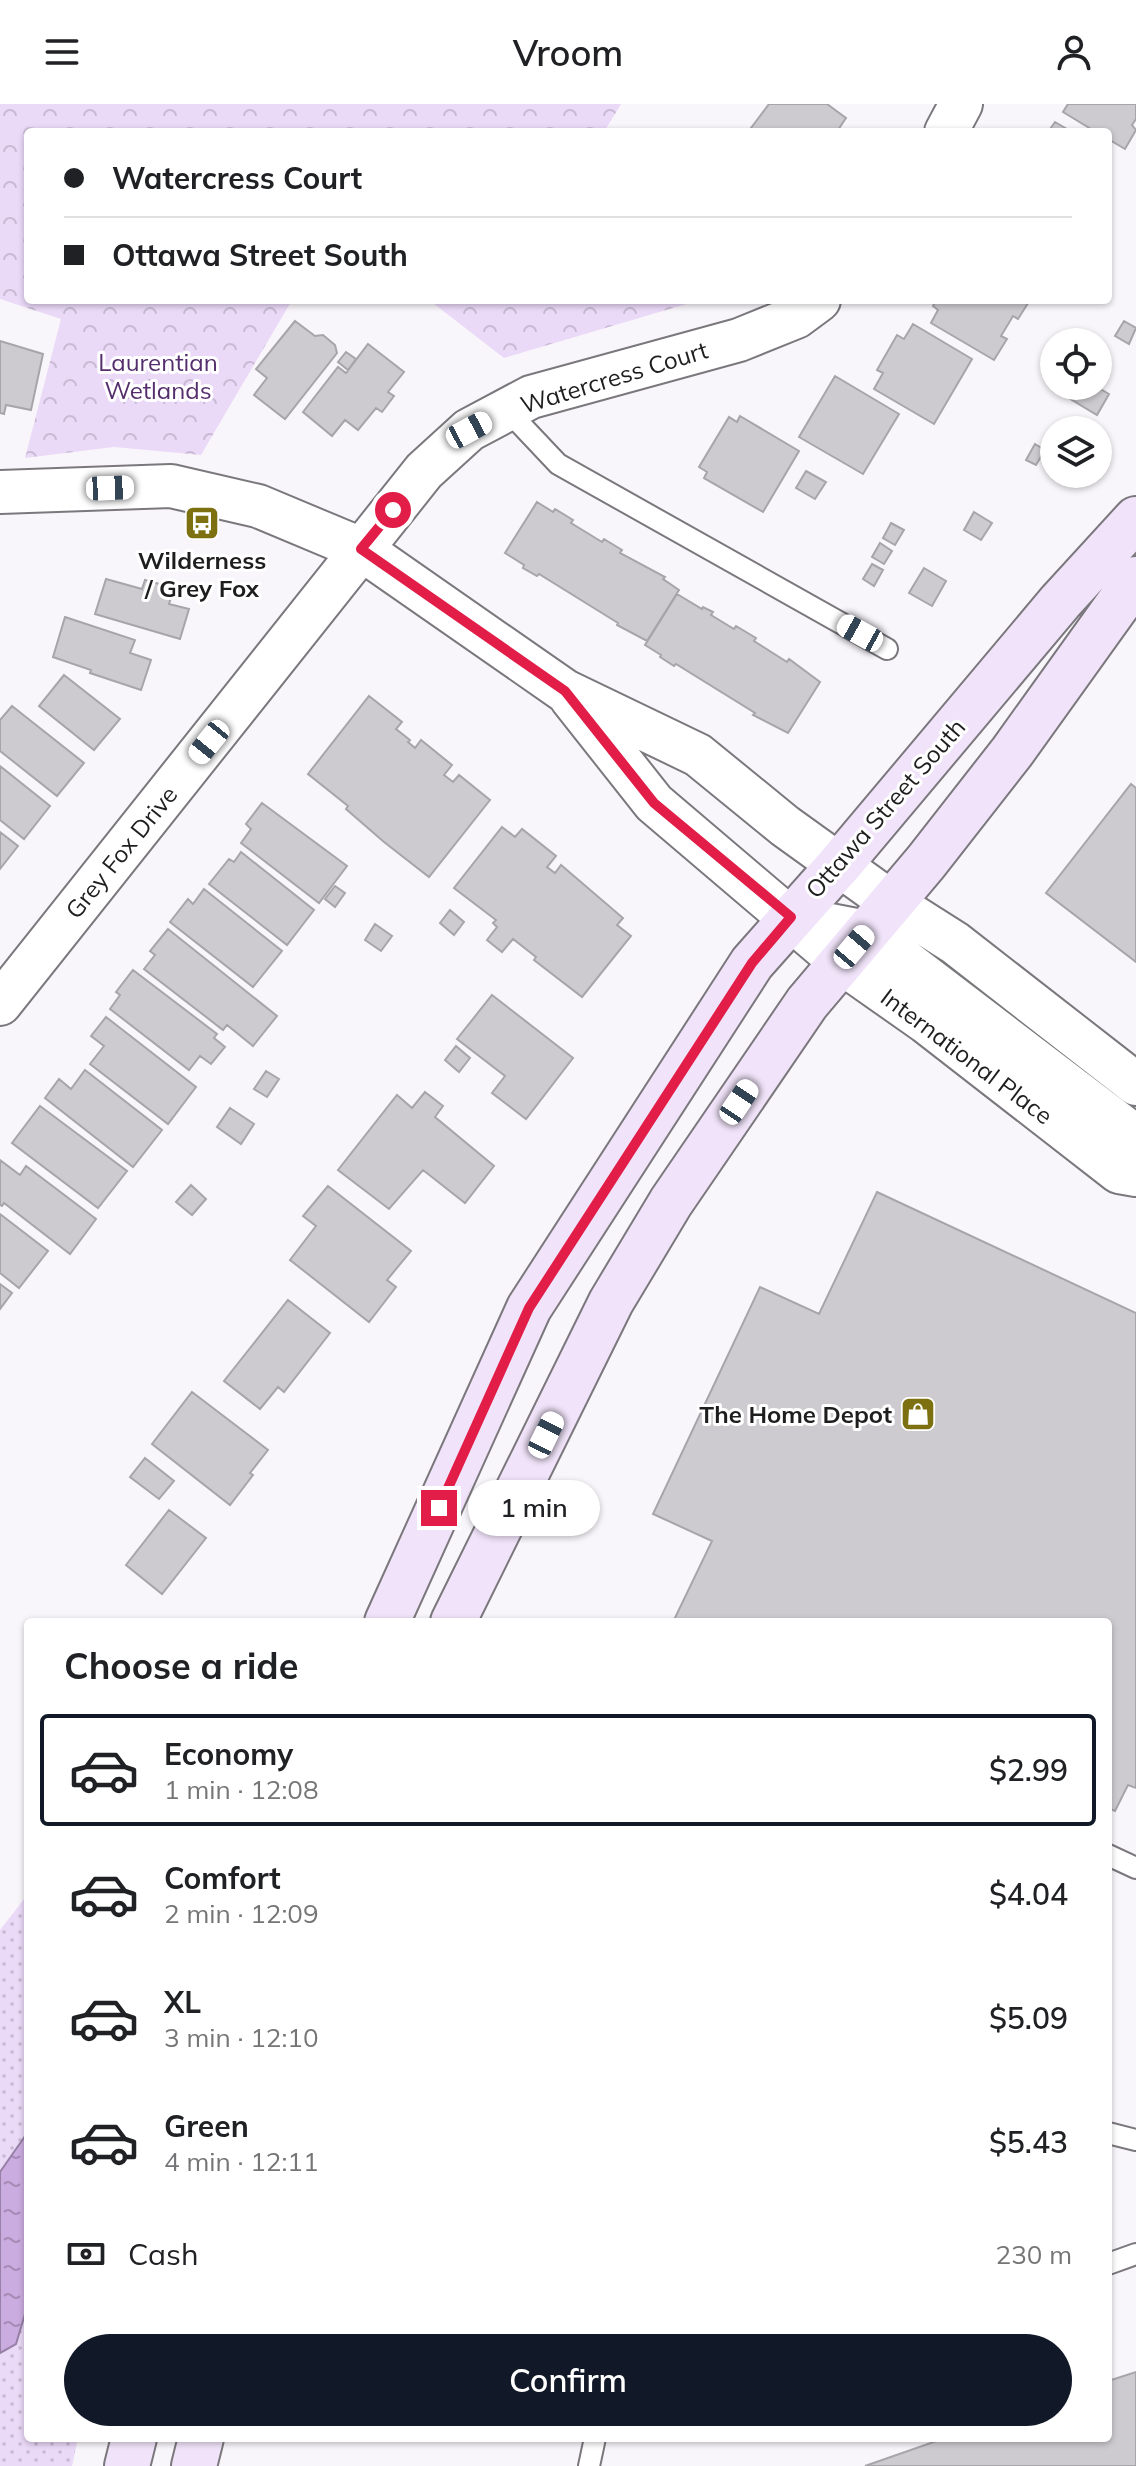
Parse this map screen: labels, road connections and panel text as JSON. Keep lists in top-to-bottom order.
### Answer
{
  "streets": {
    "main road": ["Ottawa Street South"],
    "street": ["Watercress Court", "Grey Fox Drive", "International Place"]
  },
  "crossings": [
    ["Watercress Court", "Grey Fox Drive"],
    ["Ottawa Street South", "International Place"]
  ],
  "parks": ["Laurentian Wetlands"],
  "places": {
    "bus stop": ["Wilderness / Grey Fox"],
    "shop": ["The Home Depot"]
  },
  "page": {
    "header": "Vroom",
    "banner": ["Watercress Court", "Ottawa Street South"],
    "bubble": "1 min",
    "heading": "Choose a ride",
    "list": [
      {
        "name": "Economy",
        "note": "1 min · 12:08",
        "value": "$2.99"
      },
      {
        "name": "Comfort",
        "note": "2 min · 12:09",
        "value": "$4.04"
      },
      {
        "name": "XL",
        "note": "3 min · 12:10",
        "value": "$5.09"
      },
      {
        "name": "Green",
        "note": "4 min · 12:11",
        "value": "$5.43"
      }
    ],
    "pay": ["Cash", "230 m"],
    "buttons": "Confirm"
  }
}
